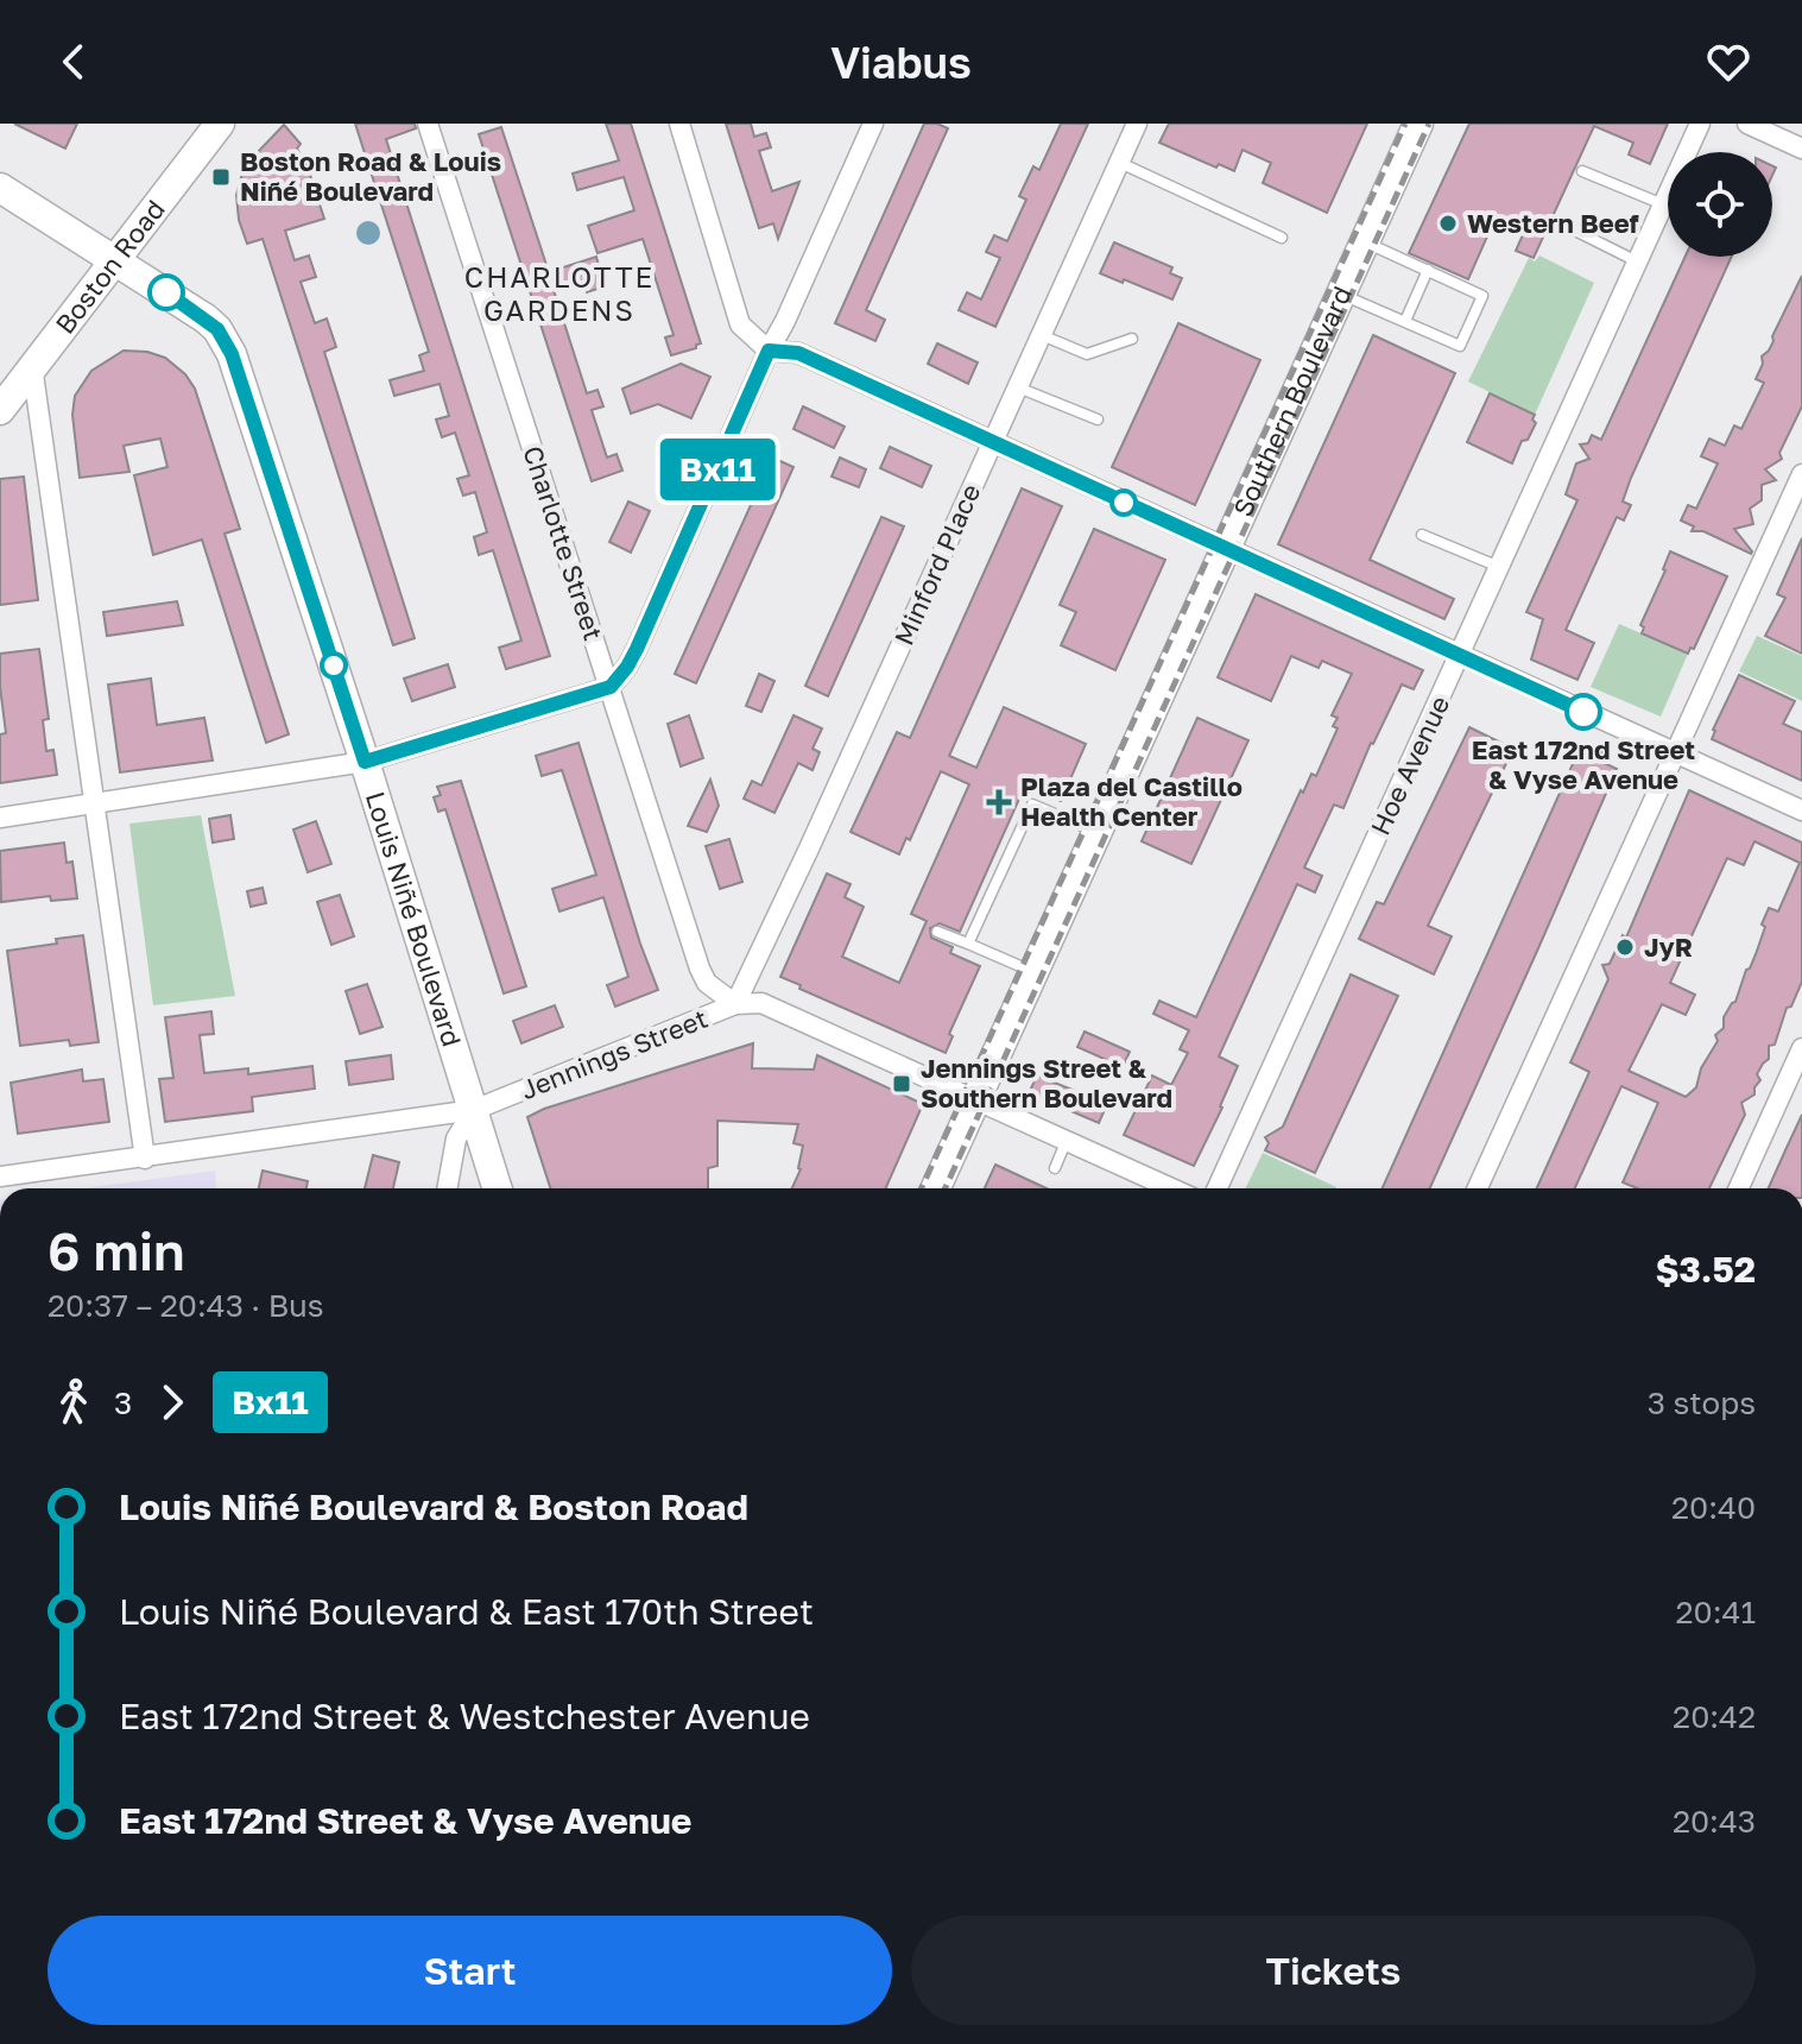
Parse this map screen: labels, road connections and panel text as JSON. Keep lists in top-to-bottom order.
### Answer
{
  "streets": {
    "main road": ["Boston Road", "Southern Boulevard", "Louis Niñé Boulevard"],
    "street": [
      "Charlotte Street",
      "Minford Place",
      "Hoe Avenue",
      "Jennings Street"
    ]
  },
  "crossings": [
    ["Boston Road", "Louis Niñé Boulevard"],
    ["Southern Boulevard", "Jennings Street"],
    ["Charlotte Street", "Minford Place"],
    ["Charlotte Street", "Jennings Street"],
    ["Minford Place", "Jennings Street"],
    ["Louis Niñé Boulevard", "Jennings Street"]
  ],
  "districts": ["CHARLOTTE GARDENS"],
  "places": {
    "transit": ["Boston Road & Louis Niñé Boulevard", "Jennings Street & Southern Boulevard"],
    "other": ["Western Beef", "East 172nd Street & Vyse Avenue", "JyR"],
    "health": ["Plaza del Castillo Health Center"]
  },
  "lines": ["bus line Bx11"],
  "page": {
    "header": "Viabus",
    "on_map": "Bx11",
    "heading": ["6 min", "20:37 – 20:43 · Bus", "$3.52"],
    "legs": ["3", "Bx11", "3 stops"],
    "list": [
      {
        "name": "Louis Niñé Boulevard & Boston Road",
        "value": "20:40"
      },
      {
        "name": "Louis Niñé Boulevard & East 170th Street",
        "value": "20:41"
      },
      {
        "name": "East 172nd Street & Westchester Avenue",
        "value": "20:42"
      },
      {
        "name": "East 172nd Street & Vyse Avenue",
        "value": "20:43"
      }
    ],
    "buttons": ["Start", "Tickets"]
  }
}
